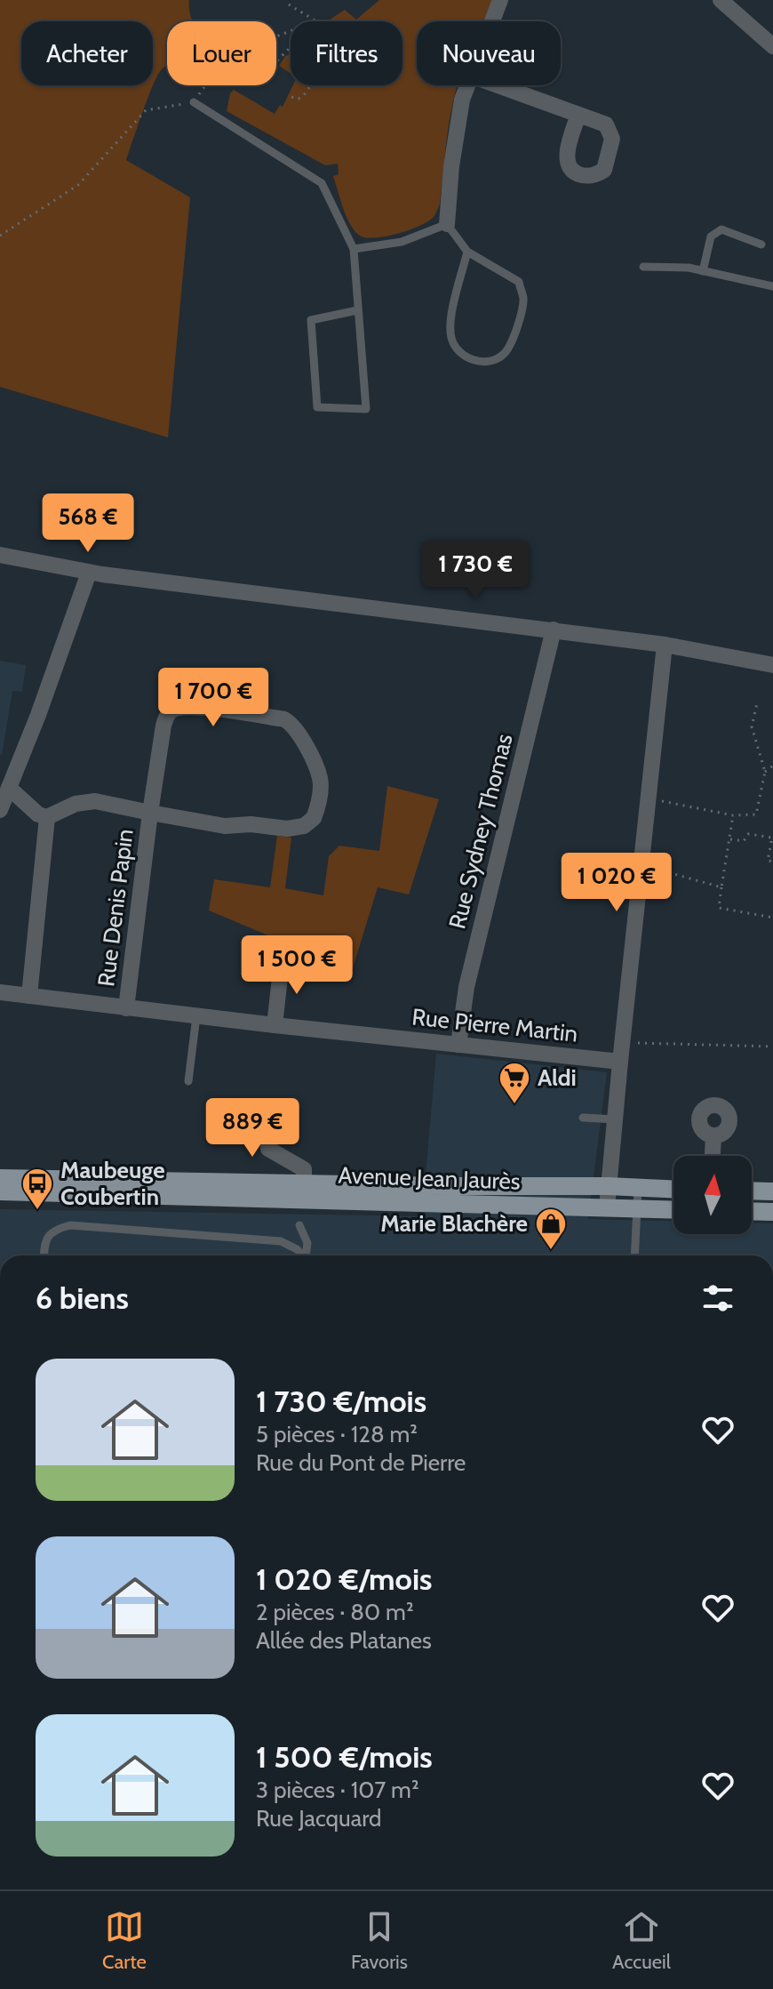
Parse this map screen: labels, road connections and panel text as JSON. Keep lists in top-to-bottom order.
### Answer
{
  "streets": {
    "main road": ["Avenue Jean Jaurès"],
    "street": ["Rue Sydney Thomas", "Rue Denis Papin", "Rue Pierre Martin"]
  },
  "crossings": [
    ["Rue Sydney Thomas", "Rue Pierre Martin"],
    ["Rue Denis Papin", "Rue Pierre Martin"]
  ],
  "places": {
    "supermarket": ["Aldi"],
    "bus stop": ["Maubeuge Coubertin"],
    "shop": ["Marie Blachère"]
  },
  "north": "top",
  "page": {
    "chip": [
      "Acheter",
      "Louer",
      "Filtres",
      "Nouveau"
    ],
    "price": [
      "568 €",
      "1 730 €",
      "1 700 €",
      "1 020 €",
      "1 500 €",
      "889 €"
    ],
    "heading": "6 biens",
    "list": [
      {
        "name": "1 730 €/mois",
        "note": "5 pièces · 128 m² · Rue du Pont de Pierre"
      },
      {
        "name": "1 020 €/mois",
        "note": "2 pièces · 80 m² · Allée des Platanes"
      },
      {
        "name": "1 500 €/mois",
        "note": "3 pièces · 107 m² · Rue Jacquard"
      }
    ],
    "tabs": ["Carte", "Favoris", "Accueil"]
  }
}
